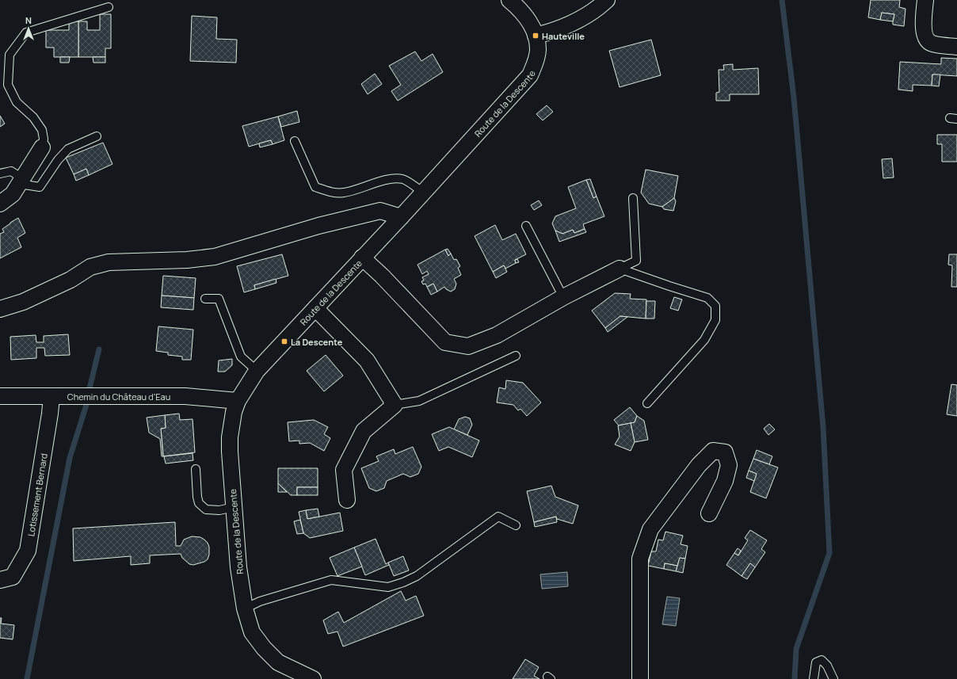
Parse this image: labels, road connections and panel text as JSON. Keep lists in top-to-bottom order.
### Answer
{
  "streets": {
    "street": ["Route de la Descente", "Chemin du Château d'Eau", "Lotissement Bernard"]
  },
  "crossings": [
    ["Route de la Descente", "Chemin du Château d'Eau"],
    ["Chemin du Château d'Eau", "Lotissement Bernard"]
  ],
  "places": {
    "transit": ["Hauteville", "La Descente"]
  },
  "north": "top"
}
